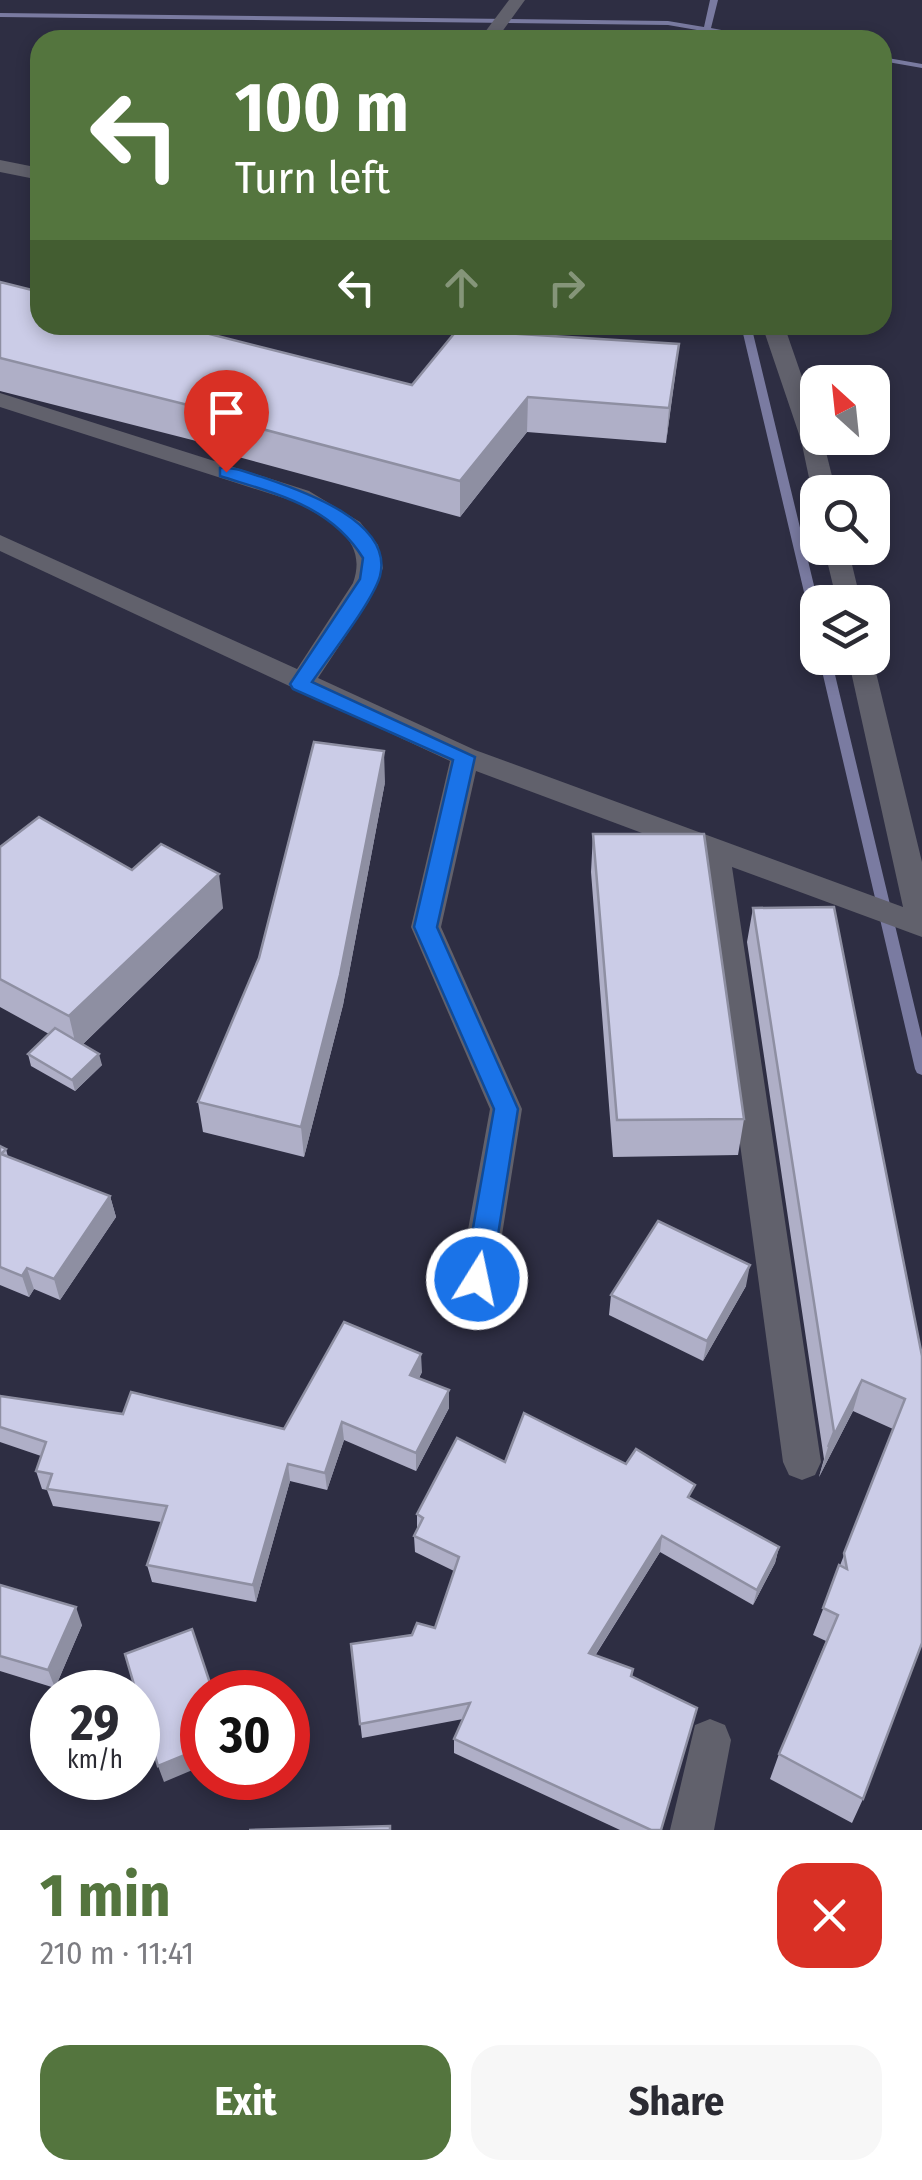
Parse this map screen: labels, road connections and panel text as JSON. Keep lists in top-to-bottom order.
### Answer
{
  "north": "top left",
  "page": {
    "turn": ["100 m", "Turn left"],
    "speed": "29 km/h",
    "limit": "30",
    "heading": ["1 min", "210 m · 11:41"],
    "buttons": ["Exit", "Share"]
  }
}
